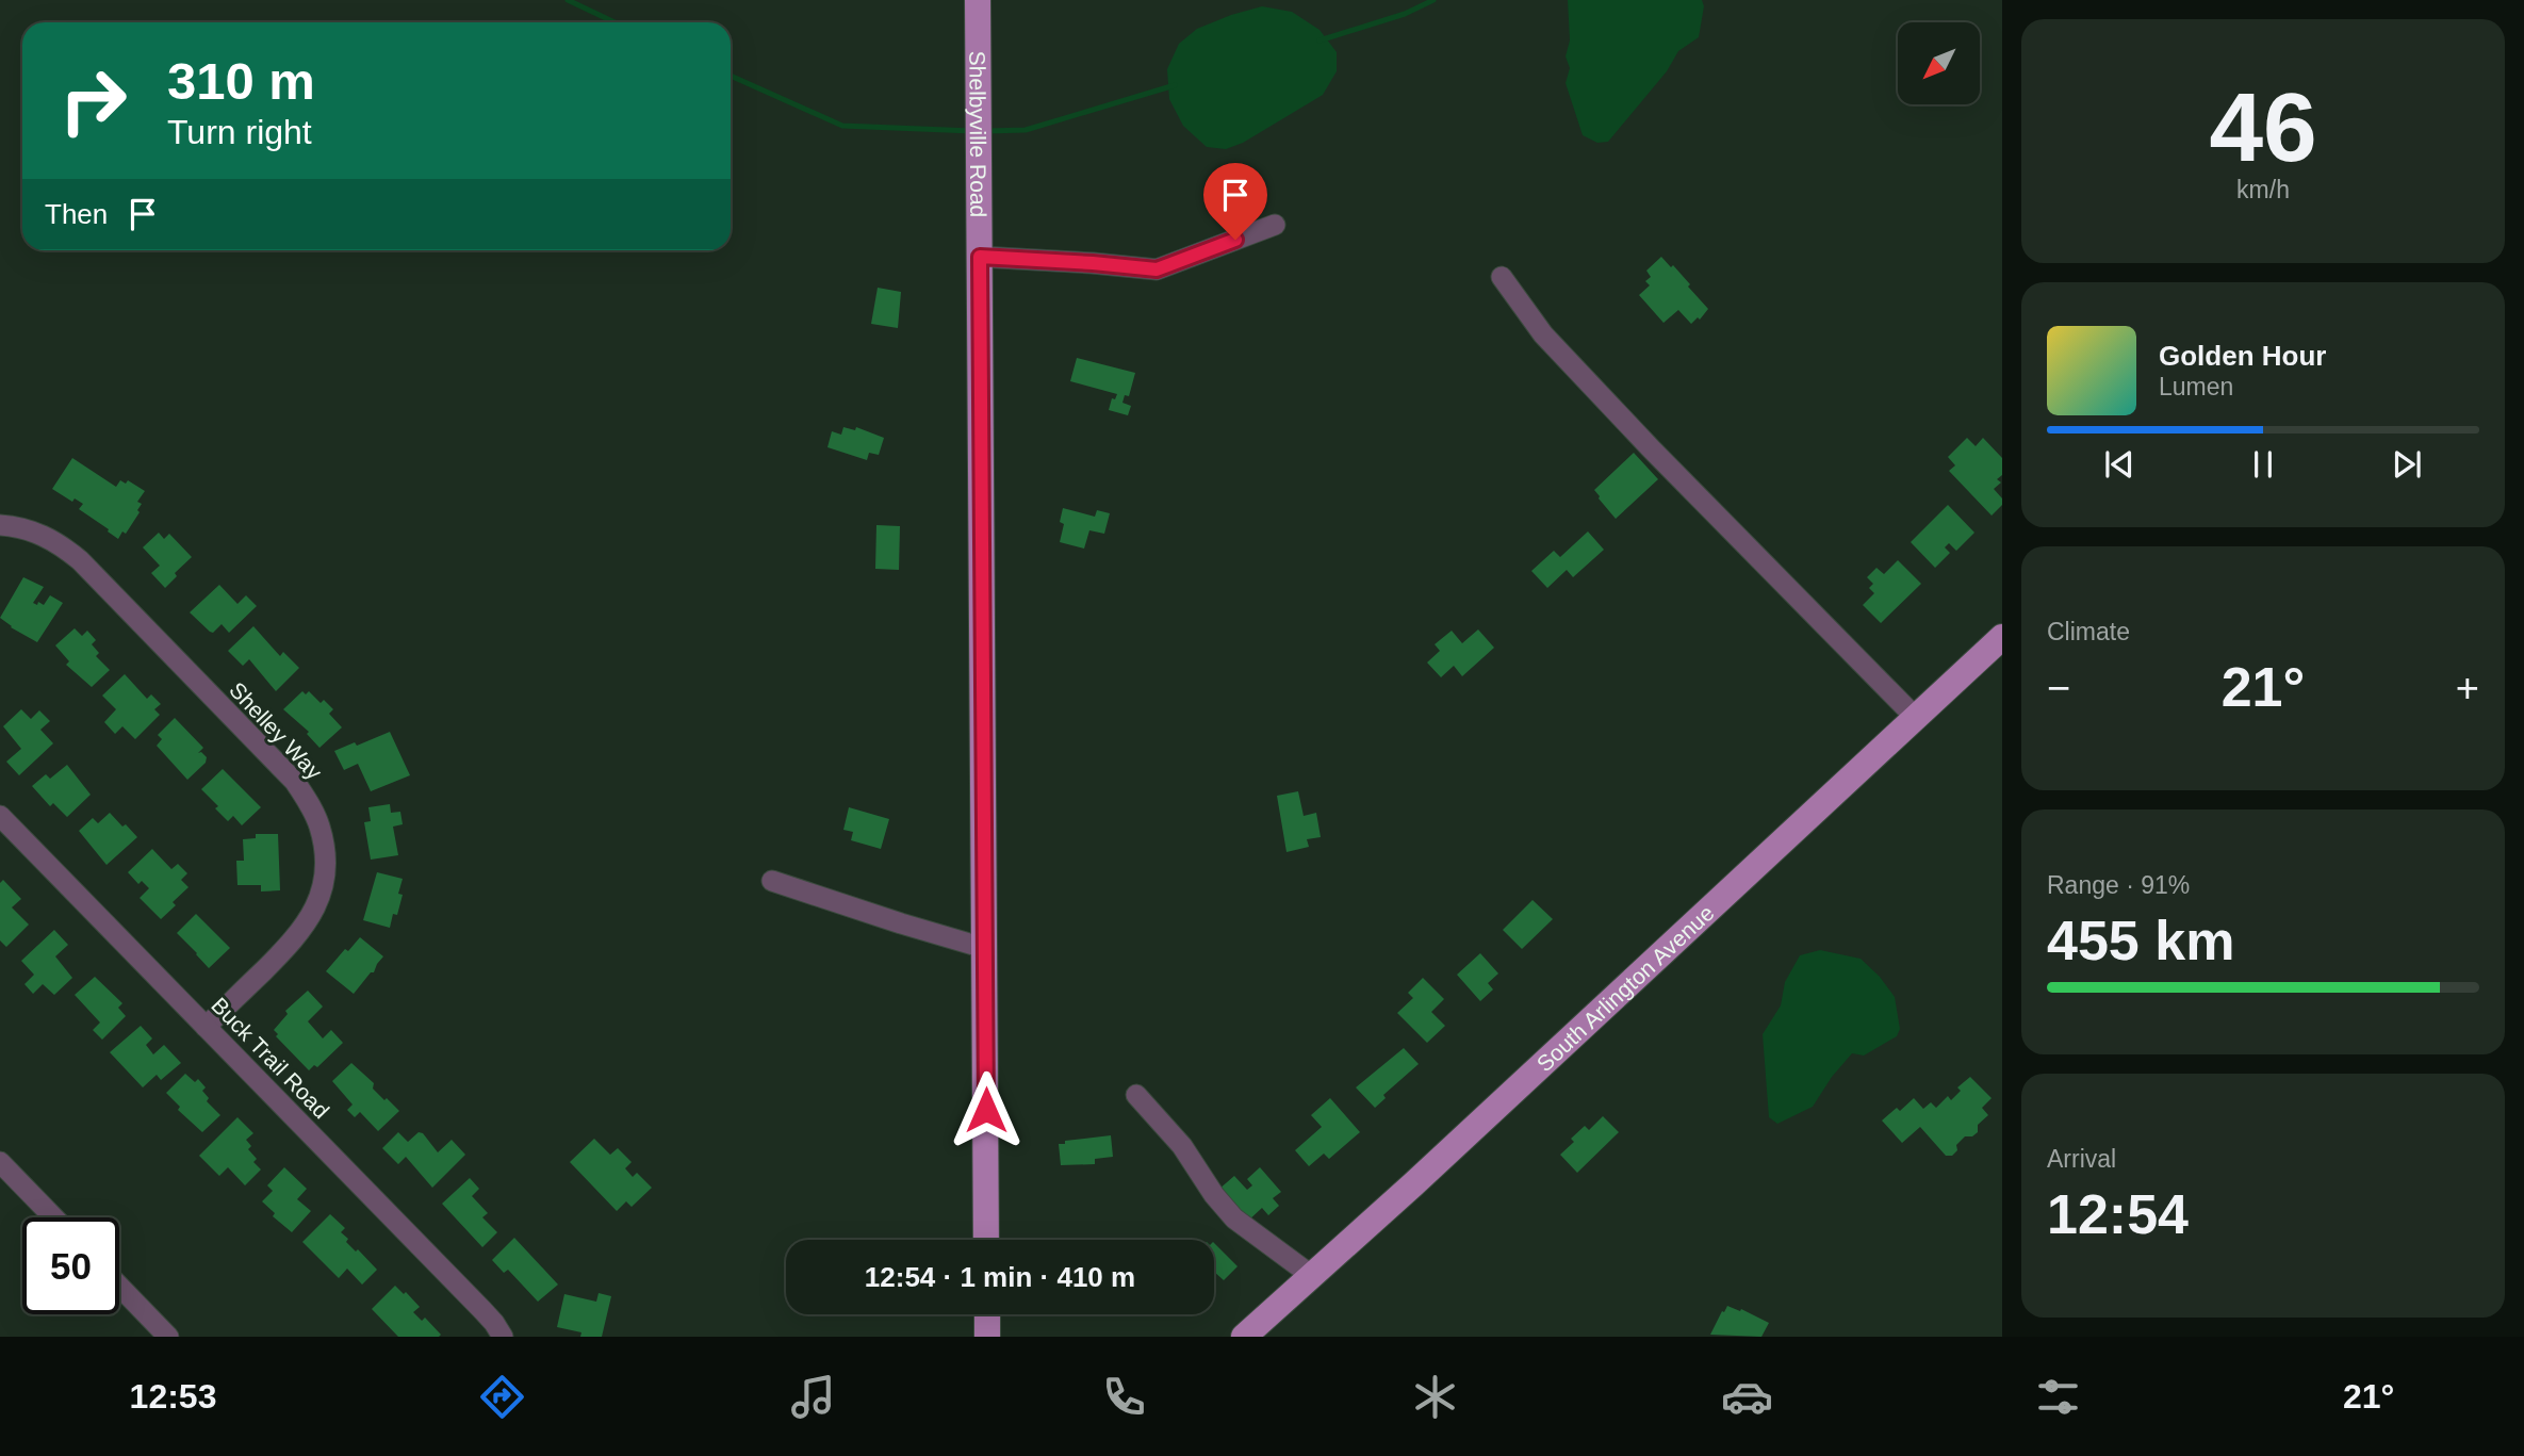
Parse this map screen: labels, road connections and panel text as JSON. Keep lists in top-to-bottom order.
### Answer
{
  "streets": {
    "main road": ["Shelbyville Road", "South Arlington Avenue"],
    "street": ["Shelley Way", "Buck Trail Road"]
  },
  "crossings": [
    ["Shelley Way", "Buck Trail Road"]
  ],
  "north": "bottom left",
  "page": {
    "tile": [
      ["46", "km/h"],
      "Climate",
      ["Range · 91%", "455 km"],
      ["Arrival", "12:54"]
    ],
    "turn": ["310 m", "Turn right"],
    "then": "Then",
    "song": ["Golden Hour", "Lumen"],
    "heat": ["−", "21°", "+"],
    "limit": "50",
    "trip": "12:54 · 1 min · 410 m",
    "tabs": ["12:53", "21°"]
  }
}
